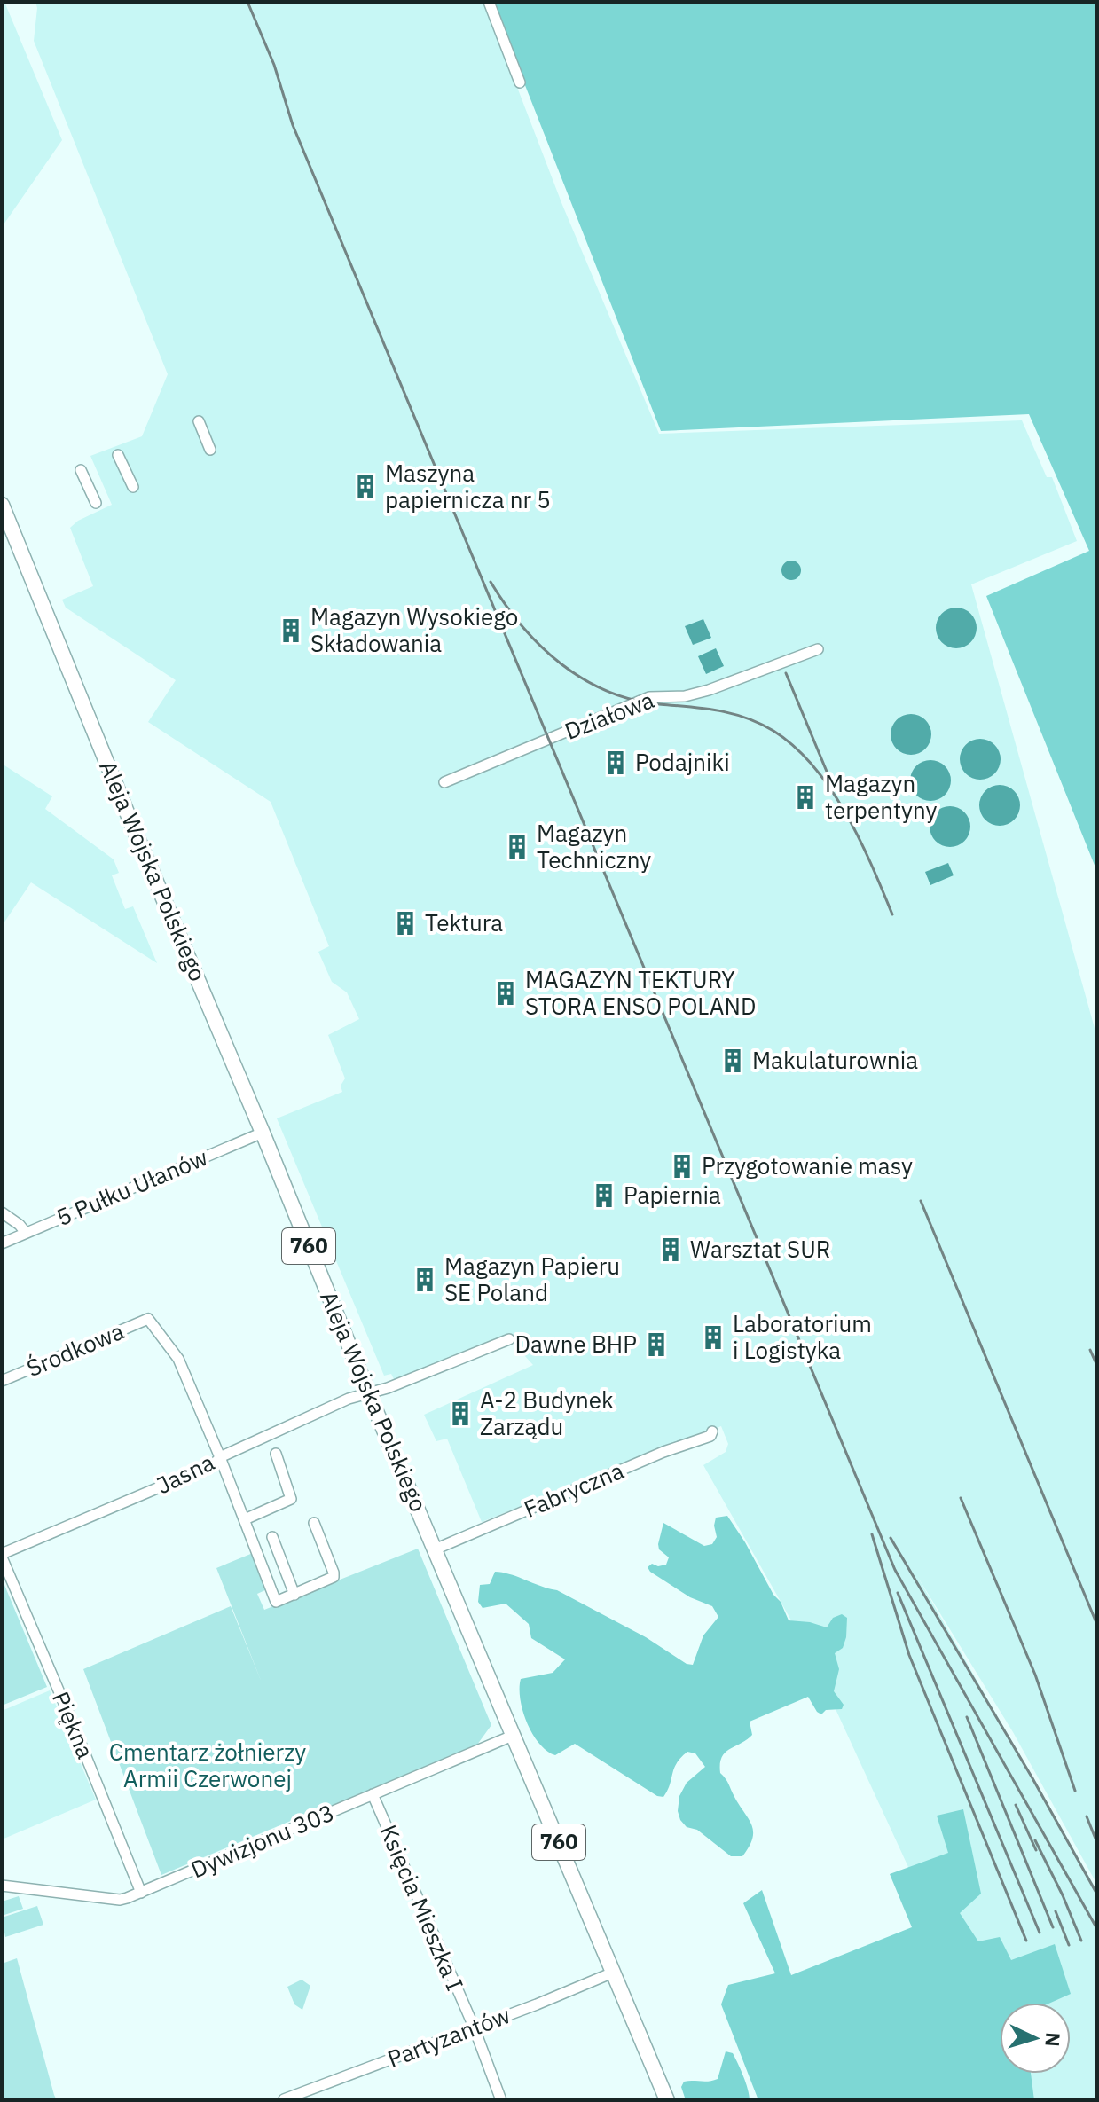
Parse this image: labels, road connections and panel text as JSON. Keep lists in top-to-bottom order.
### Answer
{
  "streets": {
    "main road": ["Aleja Wojska Polskiego", "760"],
    "street": [
      "Działowa",
      "5 Pułku Ułanów",
      "Środkowa",
      "Jasna",
      "Fabryczna",
      "Piękna",
      "Dywizjonu 303",
      "Księcia Mieszka I",
      "Partyzantów"
    ]
  },
  "crossings": [
    ["Aleja Wojska Polskiego", "5 Pułku Ułanów"],
    ["Aleja Wojska Polskiego", "Jasna"],
    ["Aleja Wojska Polskiego", "Fabryczna"],
    ["Aleja Wojska Polskiego", "Dywizjonu 303"],
    ["Aleja Wojska Polskiego", "Partyzantów"],
    ["Środkowa", "Jasna"],
    ["Jasna", "Piękna"],
    ["Piękna", "Dywizjonu 303"],
    ["Dywizjonu 303", "Księcia Mieszka I"],
    ["Księcia Mieszka I", "Partyzantów"]
  ],
  "parks": ["Cmentarz żołnierzy Armii Czerwonej"],
  "places": {
    "building": [
      "Maszyna papiernicza nr 5",
      "Magazyn Wysokiego Składowania",
      "Podajniki",
      "Magazyn terpentyny",
      "Magazyn Techniczny",
      "Tektura",
      "MAGAZYN TEKTURY STORA ENSO POLAND",
      "Makulaturownia",
      "Przygotowanie masy",
      "Papiernia",
      "Warsztat SUR",
      "Magazyn Papieru SE Poland",
      "Laboratorium i Logistyka",
      "Dawne BHP",
      "A-2 Budynek Zarządu"
    ]
  },
  "north": "right"
}
